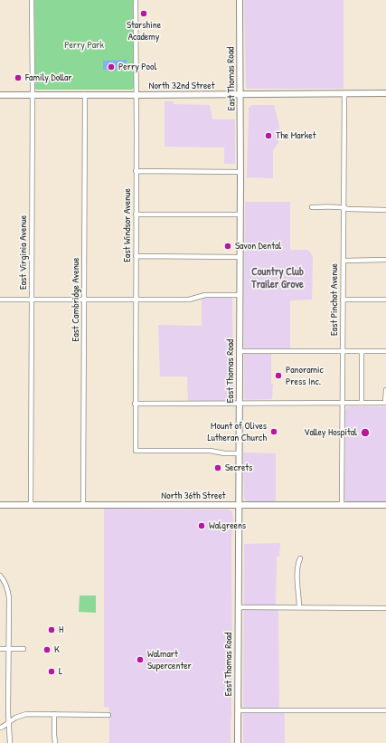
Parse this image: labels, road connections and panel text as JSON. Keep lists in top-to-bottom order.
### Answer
{
  "streets": {
    "main road": ["East Thomas Road", "North 32nd Street", "North 36th Street"],
    "street": [
      "East Windsor Avenue",
      "East Virginia Avenue",
      "East Cambridge Avenue",
      "East Pinchot Avenue"
    ]
  },
  "crossings": [
    ["East Thomas Road", "North 32nd Street"],
    ["East Thomas Road", "East Windsor Avenue"],
    ["East Thomas Road", "North 36th Street"],
    ["North 32nd Street", "East Windsor Avenue"],
    ["North 32nd Street", "East Virginia Avenue"],
    ["North 32nd Street", "East Cambridge Avenue"],
    ["North 32nd Street", "East Pinchot Avenue"],
    ["East Virginia Avenue", "North 36th Street"],
    ["East Cambridge Avenue", "North 36th Street"],
    ["East Pinchot Avenue", "North 36th Street"]
  ],
  "districts": ["Country Club Trailer Grove"],
  "parks": ["Perry Park"],
  "places": [
    "Starshine Academy",
    "Perry Pool",
    "Family Dollar",
    "The Market",
    "Savon Dental",
    "Panoramic Press Inc.",
    "Mount of Olives Lutheran Church",
    "Valley Hospital",
    "Secrets",
    "Walgreens",
    "H",
    "K",
    "Walmart Supercenter",
    "L"
  ]
}
